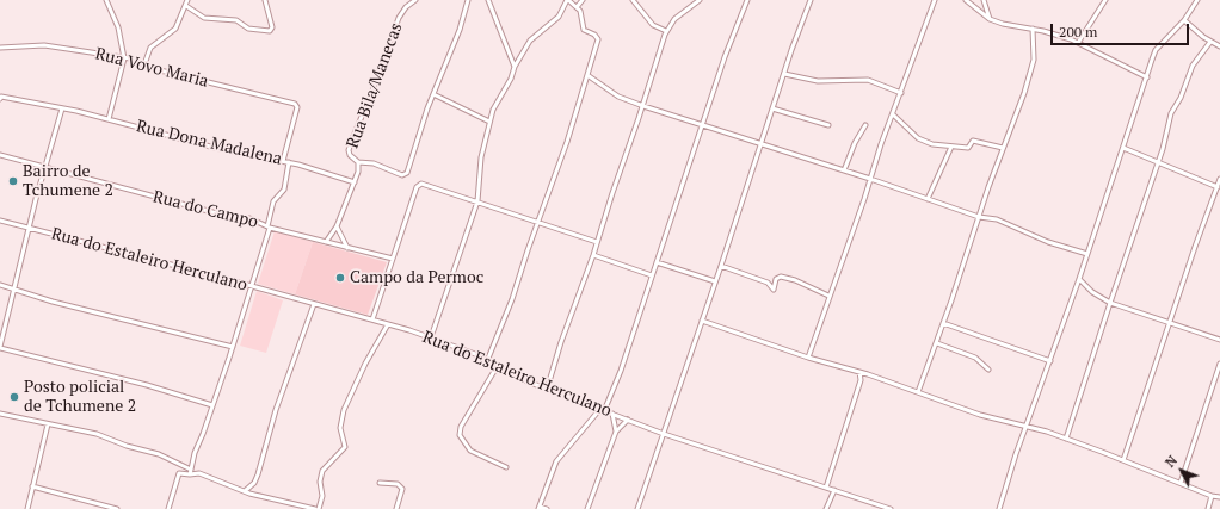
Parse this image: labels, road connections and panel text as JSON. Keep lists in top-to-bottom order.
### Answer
{
  "streets": {
    "street": [
      "Rua Vovo Maria",
      "Rua Bila/Manecas",
      "Rua Dona Madalena",
      "Rua do Campo",
      "Rua do Estaleiro Herculano"
    ]
  },
  "crossings": [
    ["Rua Vovo Maria", "Rua Dona Madalena"],
    ["Rua Bila/Manecas", "Rua Dona Madalena"],
    ["Rua Bila/Manecas", "Rua do Campo"]
  ],
  "places": ["Bairro de Tchumene 2", "Campo da Permoc", "Posto policial de Tchumene 2"],
  "scale_bar": "200 m",
  "north": "top left"
}
